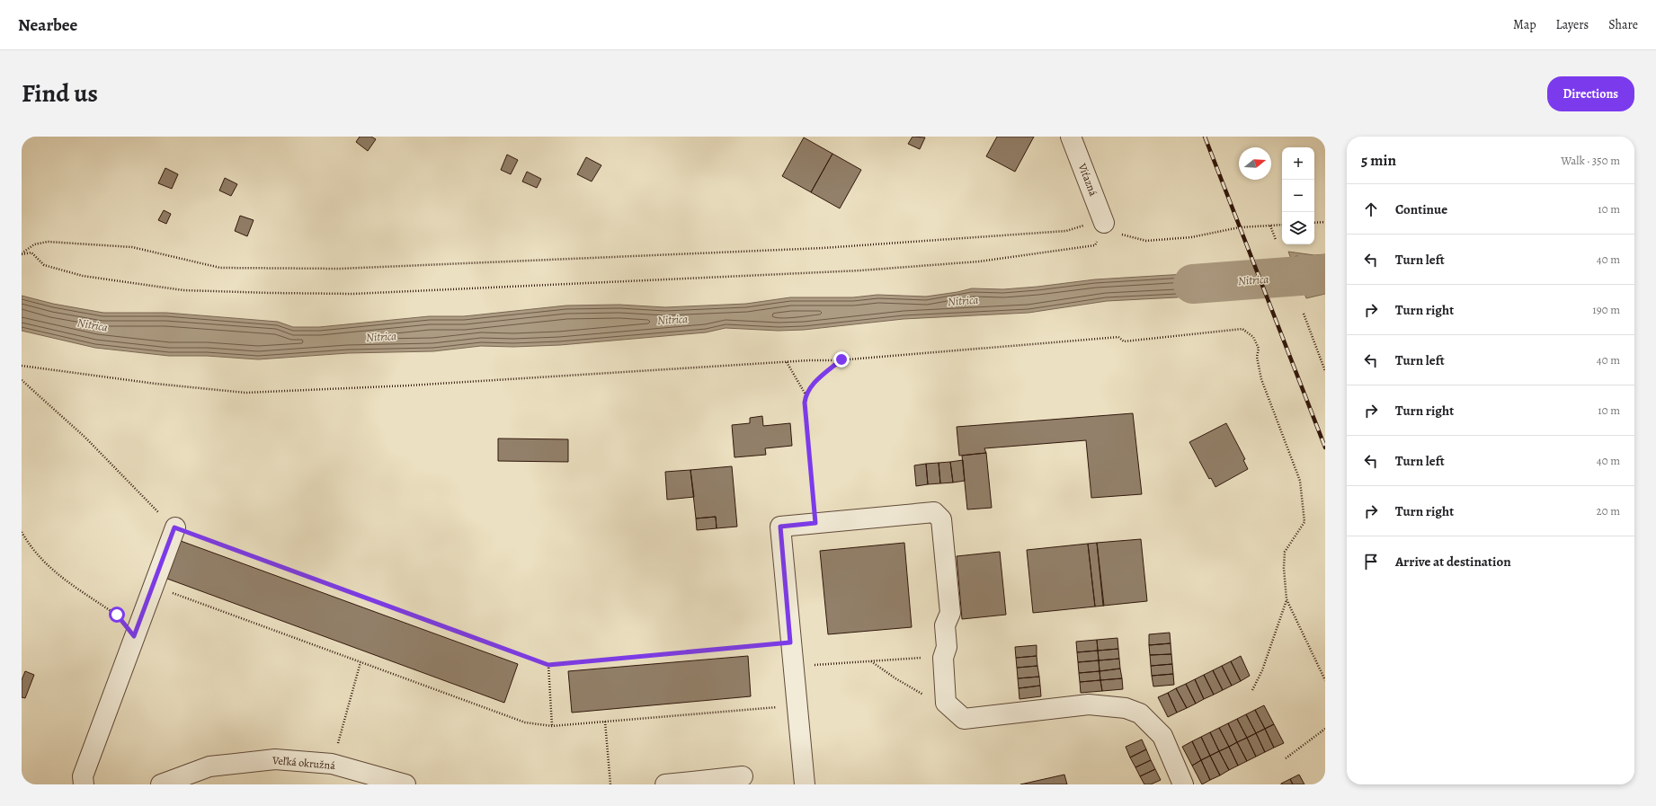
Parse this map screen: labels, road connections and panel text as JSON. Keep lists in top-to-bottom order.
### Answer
{
  "streets": {
    "street": ["Víťazná", "Veľká okružná"]
  },
  "water": ["Nitrica"],
  "north": "right",
  "page": {
    "header": "Nearbee",
    "nav": ["Map", "Layers", "Share"],
    "title": "Find us",
    "buttons": "Directions",
    "heading": ["5 min", "Walk · 350 m"],
    "map_buttons": ["+", "−"],
    "list": [
      ["Continue", "10 m"],
      ["Turn left", "40 m"],
      ["Turn right", "190 m"],
      ["Turn left", "40 m"],
      ["Turn right", "10 m"],
      ["Turn left", "40 m"],
      ["Turn right", "20 m"],
      "Arrive at destination"
    ]
  }
}
